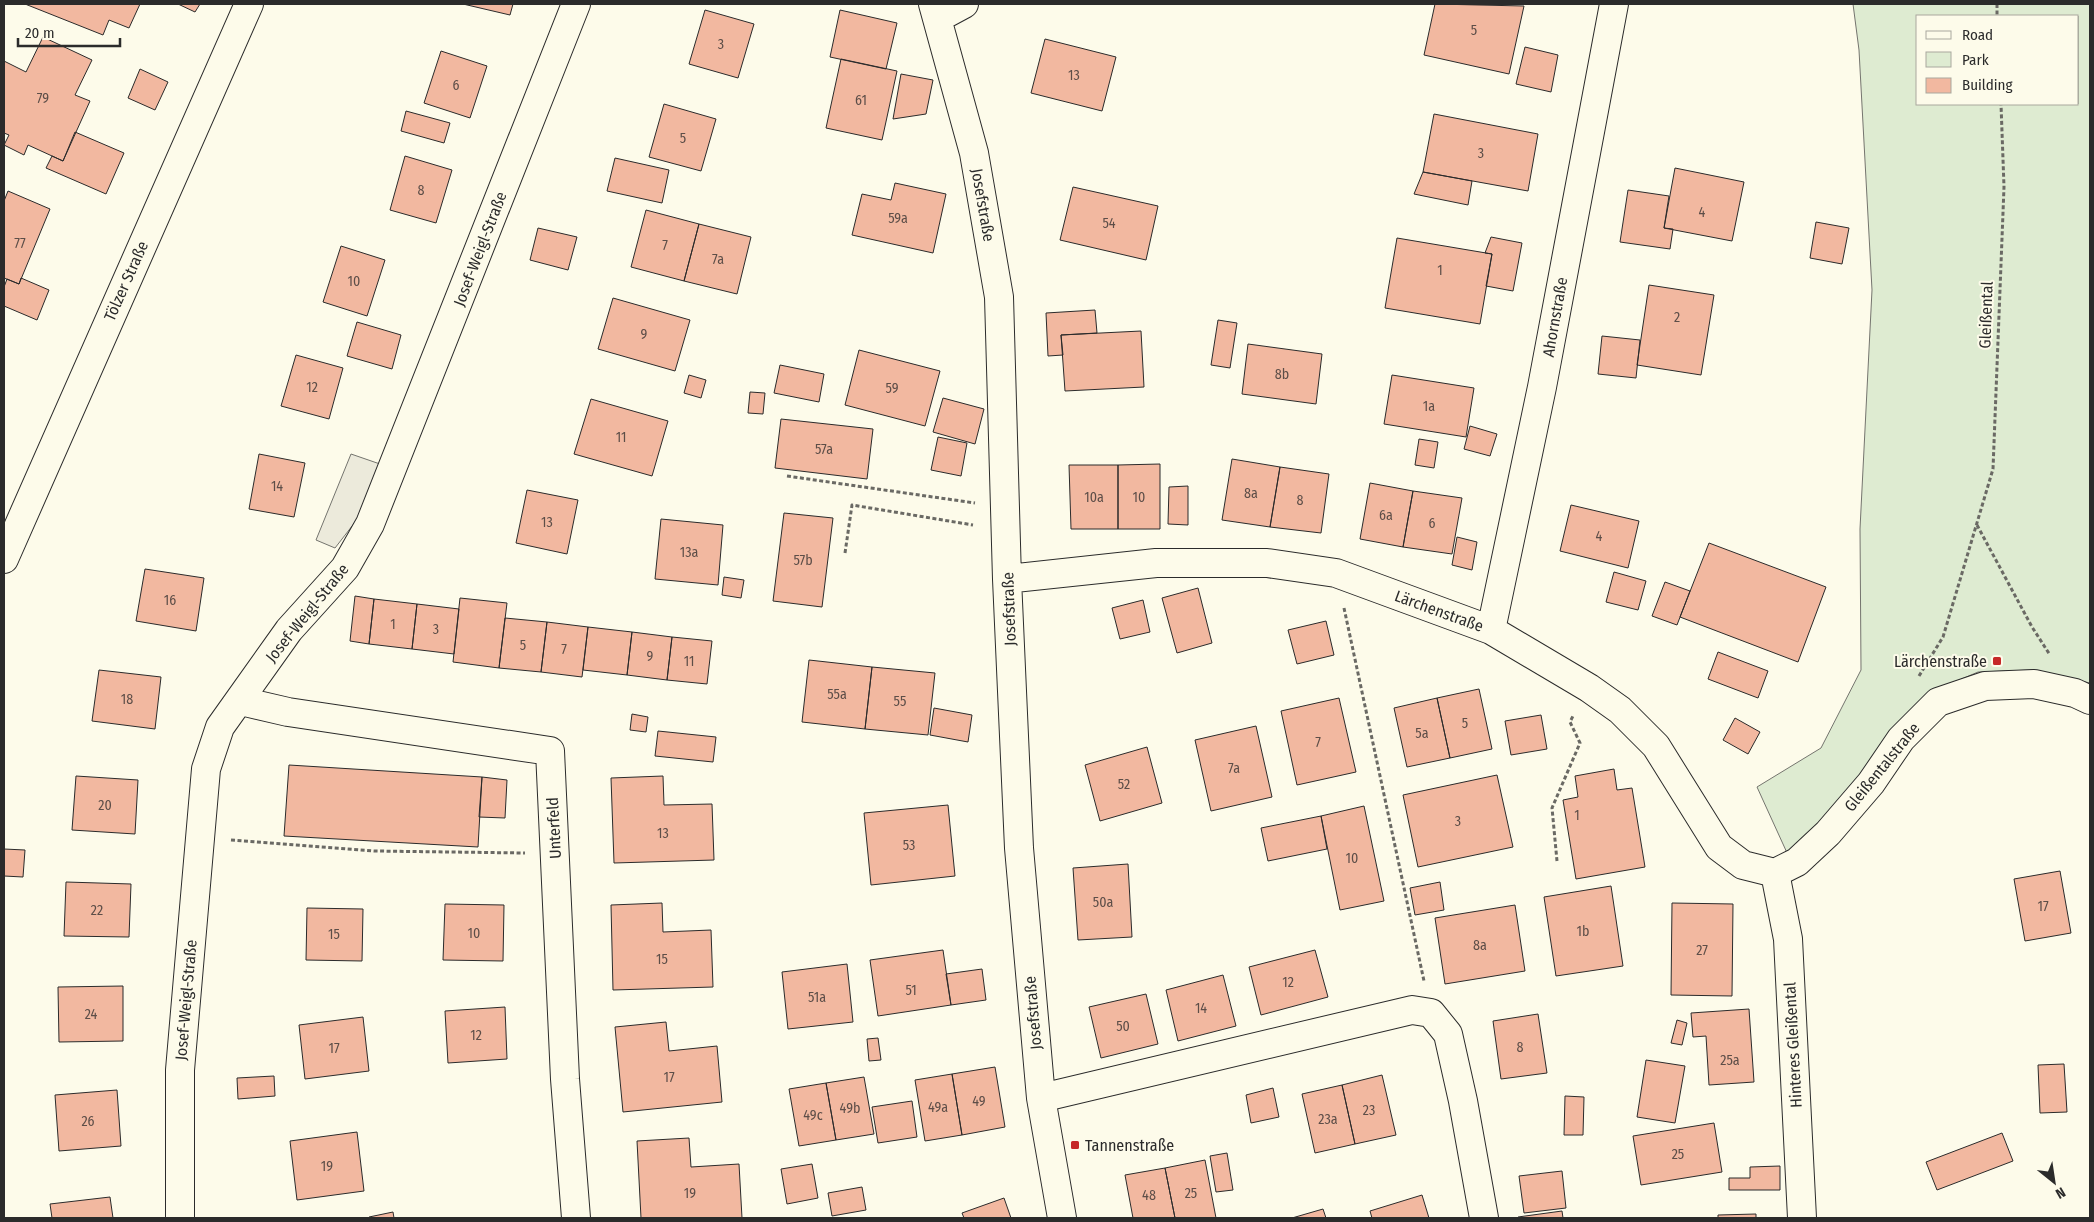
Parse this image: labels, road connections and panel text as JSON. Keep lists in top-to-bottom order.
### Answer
{
  "streets": {
    "street": [
      "Josefstraße",
      "Josef-Weigl-Straße",
      "Tölzer Straße",
      "Ahornstraße",
      "Lärchenstraße",
      "Gleißentalstraße",
      "Unterfeld",
      "Hinteres Gleißental"
    ],
    "path": ["Gleißental"]
  },
  "crossings": [
    ["Josefstraße", "Lärchenstraße"],
    ["Josef-Weigl-Straße", "Unterfeld"],
    ["Ahornstraße", "Lärchenstraße"],
    ["Lärchenstraße", "Gleißentalstraße"],
    ["Lärchenstraße", "Hinteres Gleißental"],
    ["Gleißentalstraße", "Hinteres Gleißental"]
  ],
  "places": {
    "transit": ["Lärchenstraße", "Tannenstraße"]
  },
  "house_numbers": [
    "5",
    "3",
    "13",
    "6",
    "79",
    "61",
    "5",
    "3",
    "8",
    "4",
    "59a",
    "54",
    "77",
    "7",
    "7a",
    "1",
    "10",
    "2",
    "9",
    "8b",
    "12",
    "59",
    "1a",
    "11",
    "57a",
    "14",
    "8a",
    "10a",
    "10",
    "8",
    "6a",
    "13",
    "6",
    "4",
    "13a",
    "57b",
    "16",
    "1",
    "3",
    "5",
    "7",
    "9",
    "11",
    "55a",
    "18",
    "55",
    "5",
    "5a",
    "7",
    "7a",
    "52",
    "20",
    "1",
    "3",
    "13",
    "53",
    "10",
    "50a",
    "17",
    "22",
    "1b",
    "10",
    "15",
    "8a",
    "27",
    "15",
    "12",
    "51",
    "51a",
    "14",
    "24",
    "50",
    "12",
    "8",
    "17",
    "25a",
    "17",
    "49",
    "49a",
    "49b",
    "23",
    "49c",
    "23a",
    "26",
    "25",
    "19",
    "19",
    "25",
    "48"
  ],
  "legend": ["Road", "Park", "Building"],
  "scale_bar": "20 m",
  "north": "bottom right"
}
